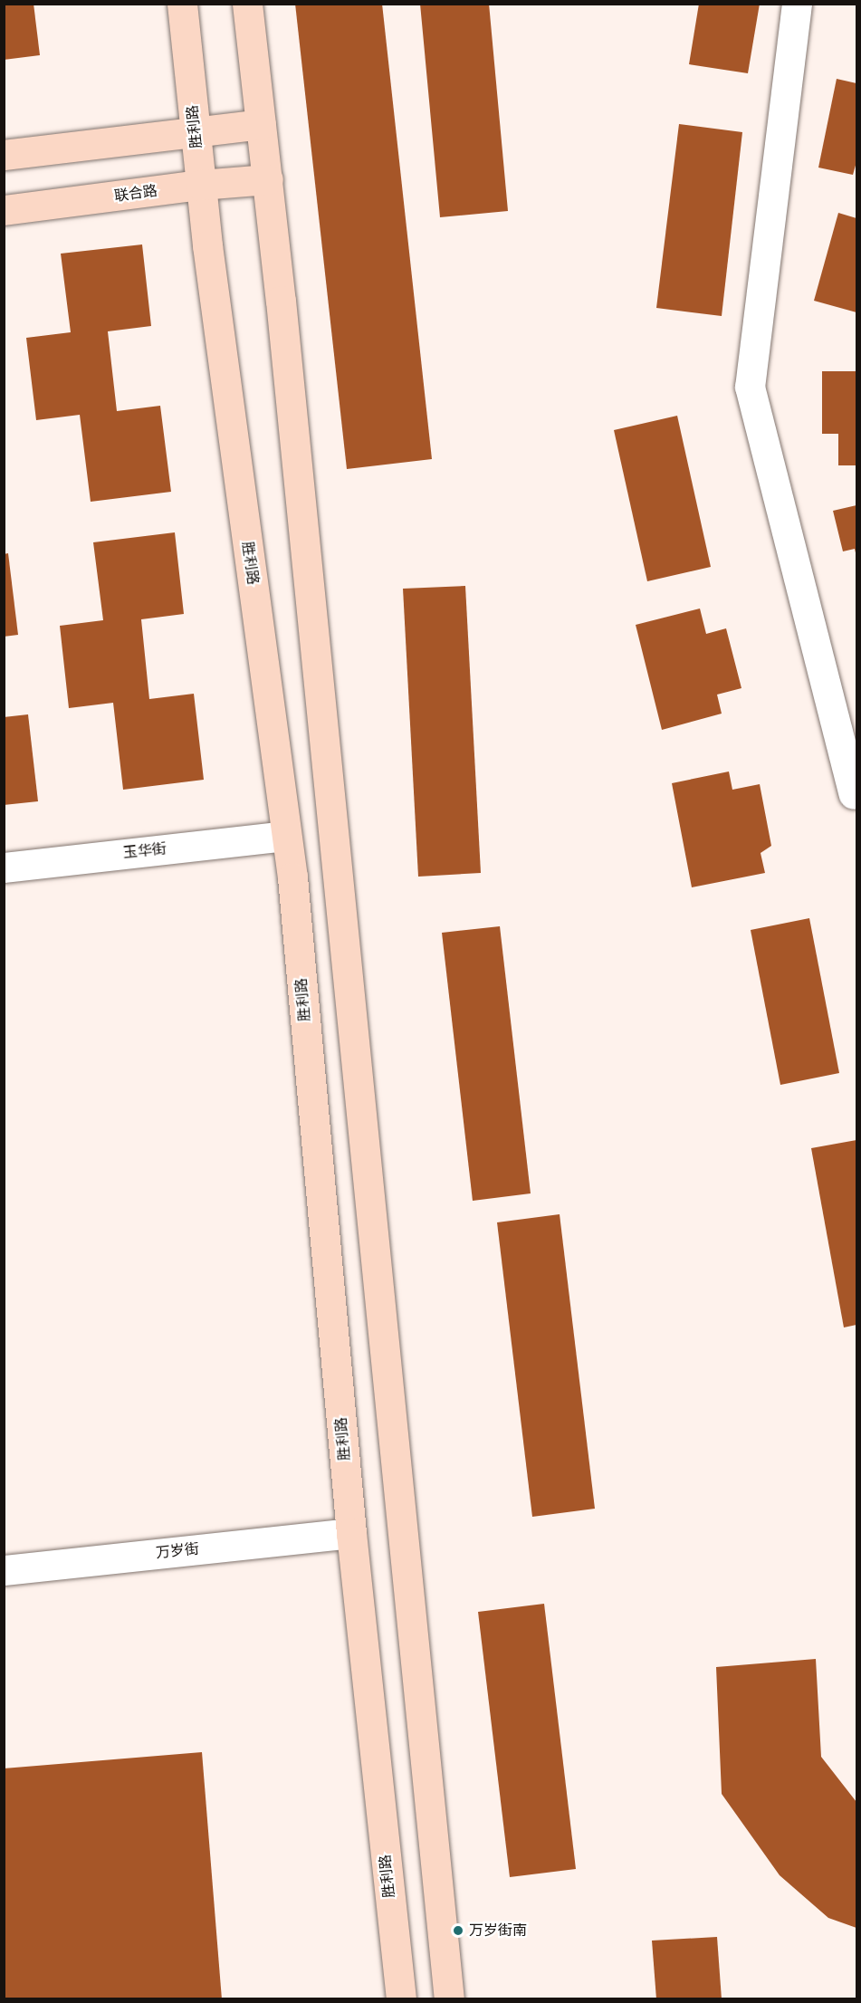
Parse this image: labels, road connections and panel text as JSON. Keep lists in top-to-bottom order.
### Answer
{
  "streets": {
    "main road": ["胜利路", "联合路"],
    "street": ["玉华街", "万岁街"]
  },
  "crossings": [
    ["胜利路", "联合路"],
    ["胜利路", "玉华街"],
    ["胜利路", "万岁街"]
  ],
  "places": ["万岁街南"]
}
